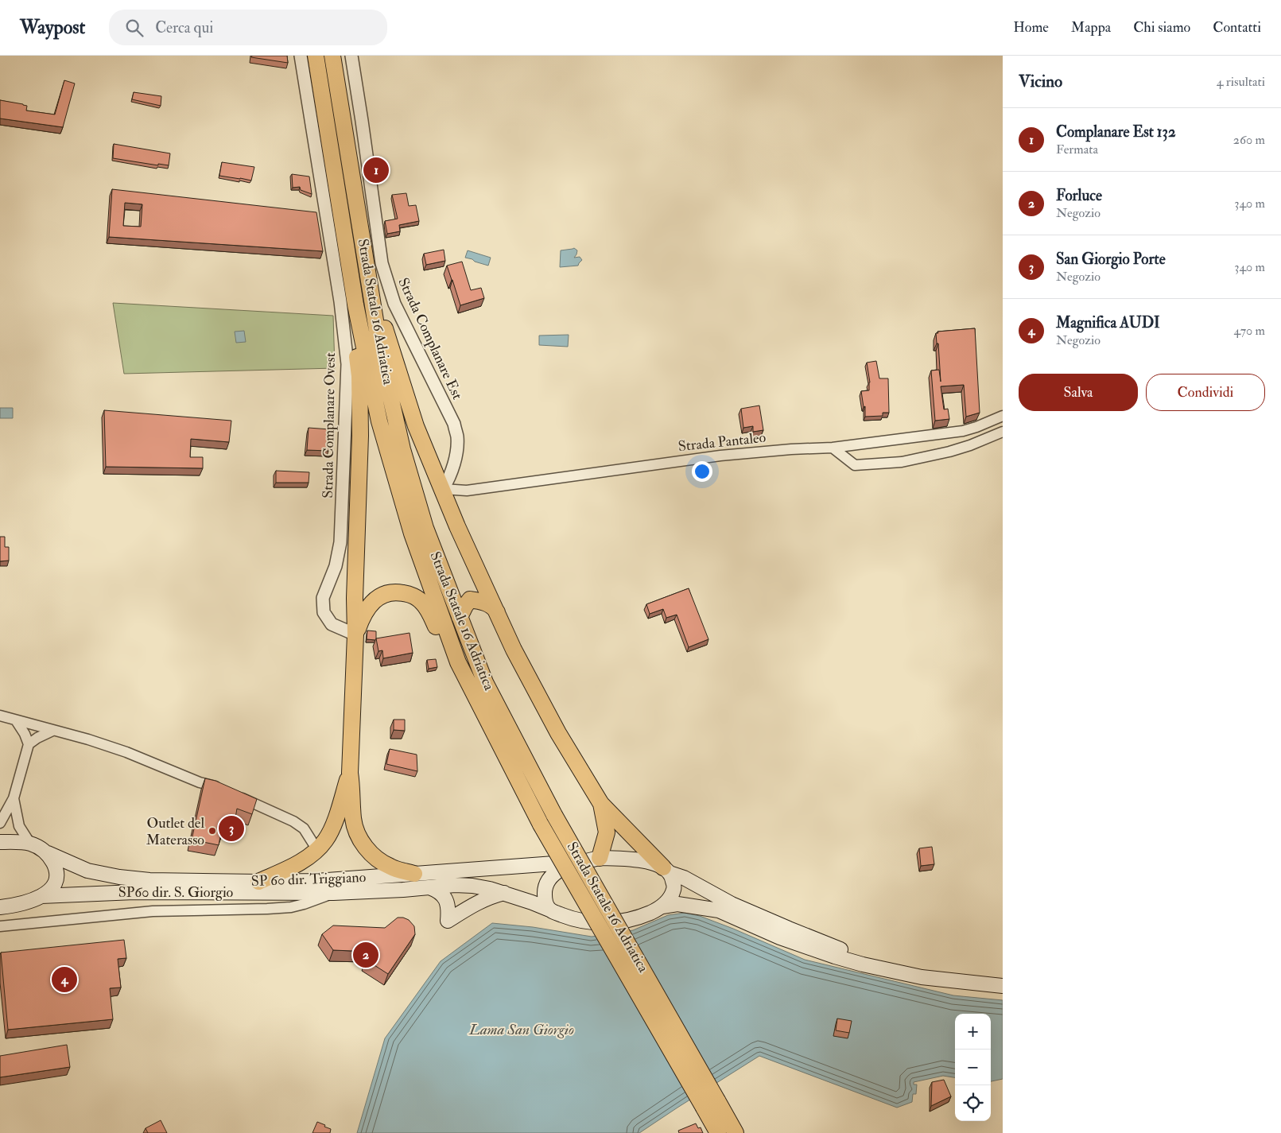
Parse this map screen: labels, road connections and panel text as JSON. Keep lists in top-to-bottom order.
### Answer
{
  "streets": {
    "highway": ["Strada Statale 16 Adriatica"],
    "main road": ["SP 60 dir. Triggiano", "SP60 dir. S. Giorgio"],
    "street": ["Strada Complanare Est", "Strada Complanare Ovest", "Strada Pantaleo"]
  },
  "crossings": [
    ["Strada Complanare Est", "Strada Pantaleo"]
  ],
  "water": ["Lama San Giorgio"],
  "places": ["Outlet del Materasso"],
  "page": {
    "header": "Waypost",
    "search": "Cerca qui",
    "nav": [
      "Home",
      "Mappa",
      "Chi siamo",
      "Contatti"
    ],
    "heading": ["Vicino", "4 risultati"],
    "list": [
      {
        "mark": "1",
        "name": "Complanare Est 132",
        "note": "Fermata",
        "value": "260 m"
      },
      {
        "mark": "2",
        "name": "Forluce",
        "note": "Negozio",
        "value": "340 m"
      },
      {
        "mark": "3",
        "name": "San Giorgio Porte",
        "note": "Negozio",
        "value": "340 m"
      },
      {
        "mark": "4",
        "name": "Magnifica AUDI",
        "note": "Negozio",
        "value": "470 m"
      }
    ],
    "pins": [
      "1",
      "3",
      "2",
      "4"
    ],
    "buttons": ["Salva", "Condividi"],
    "map_buttons": ["+", "−"]
  }
}
